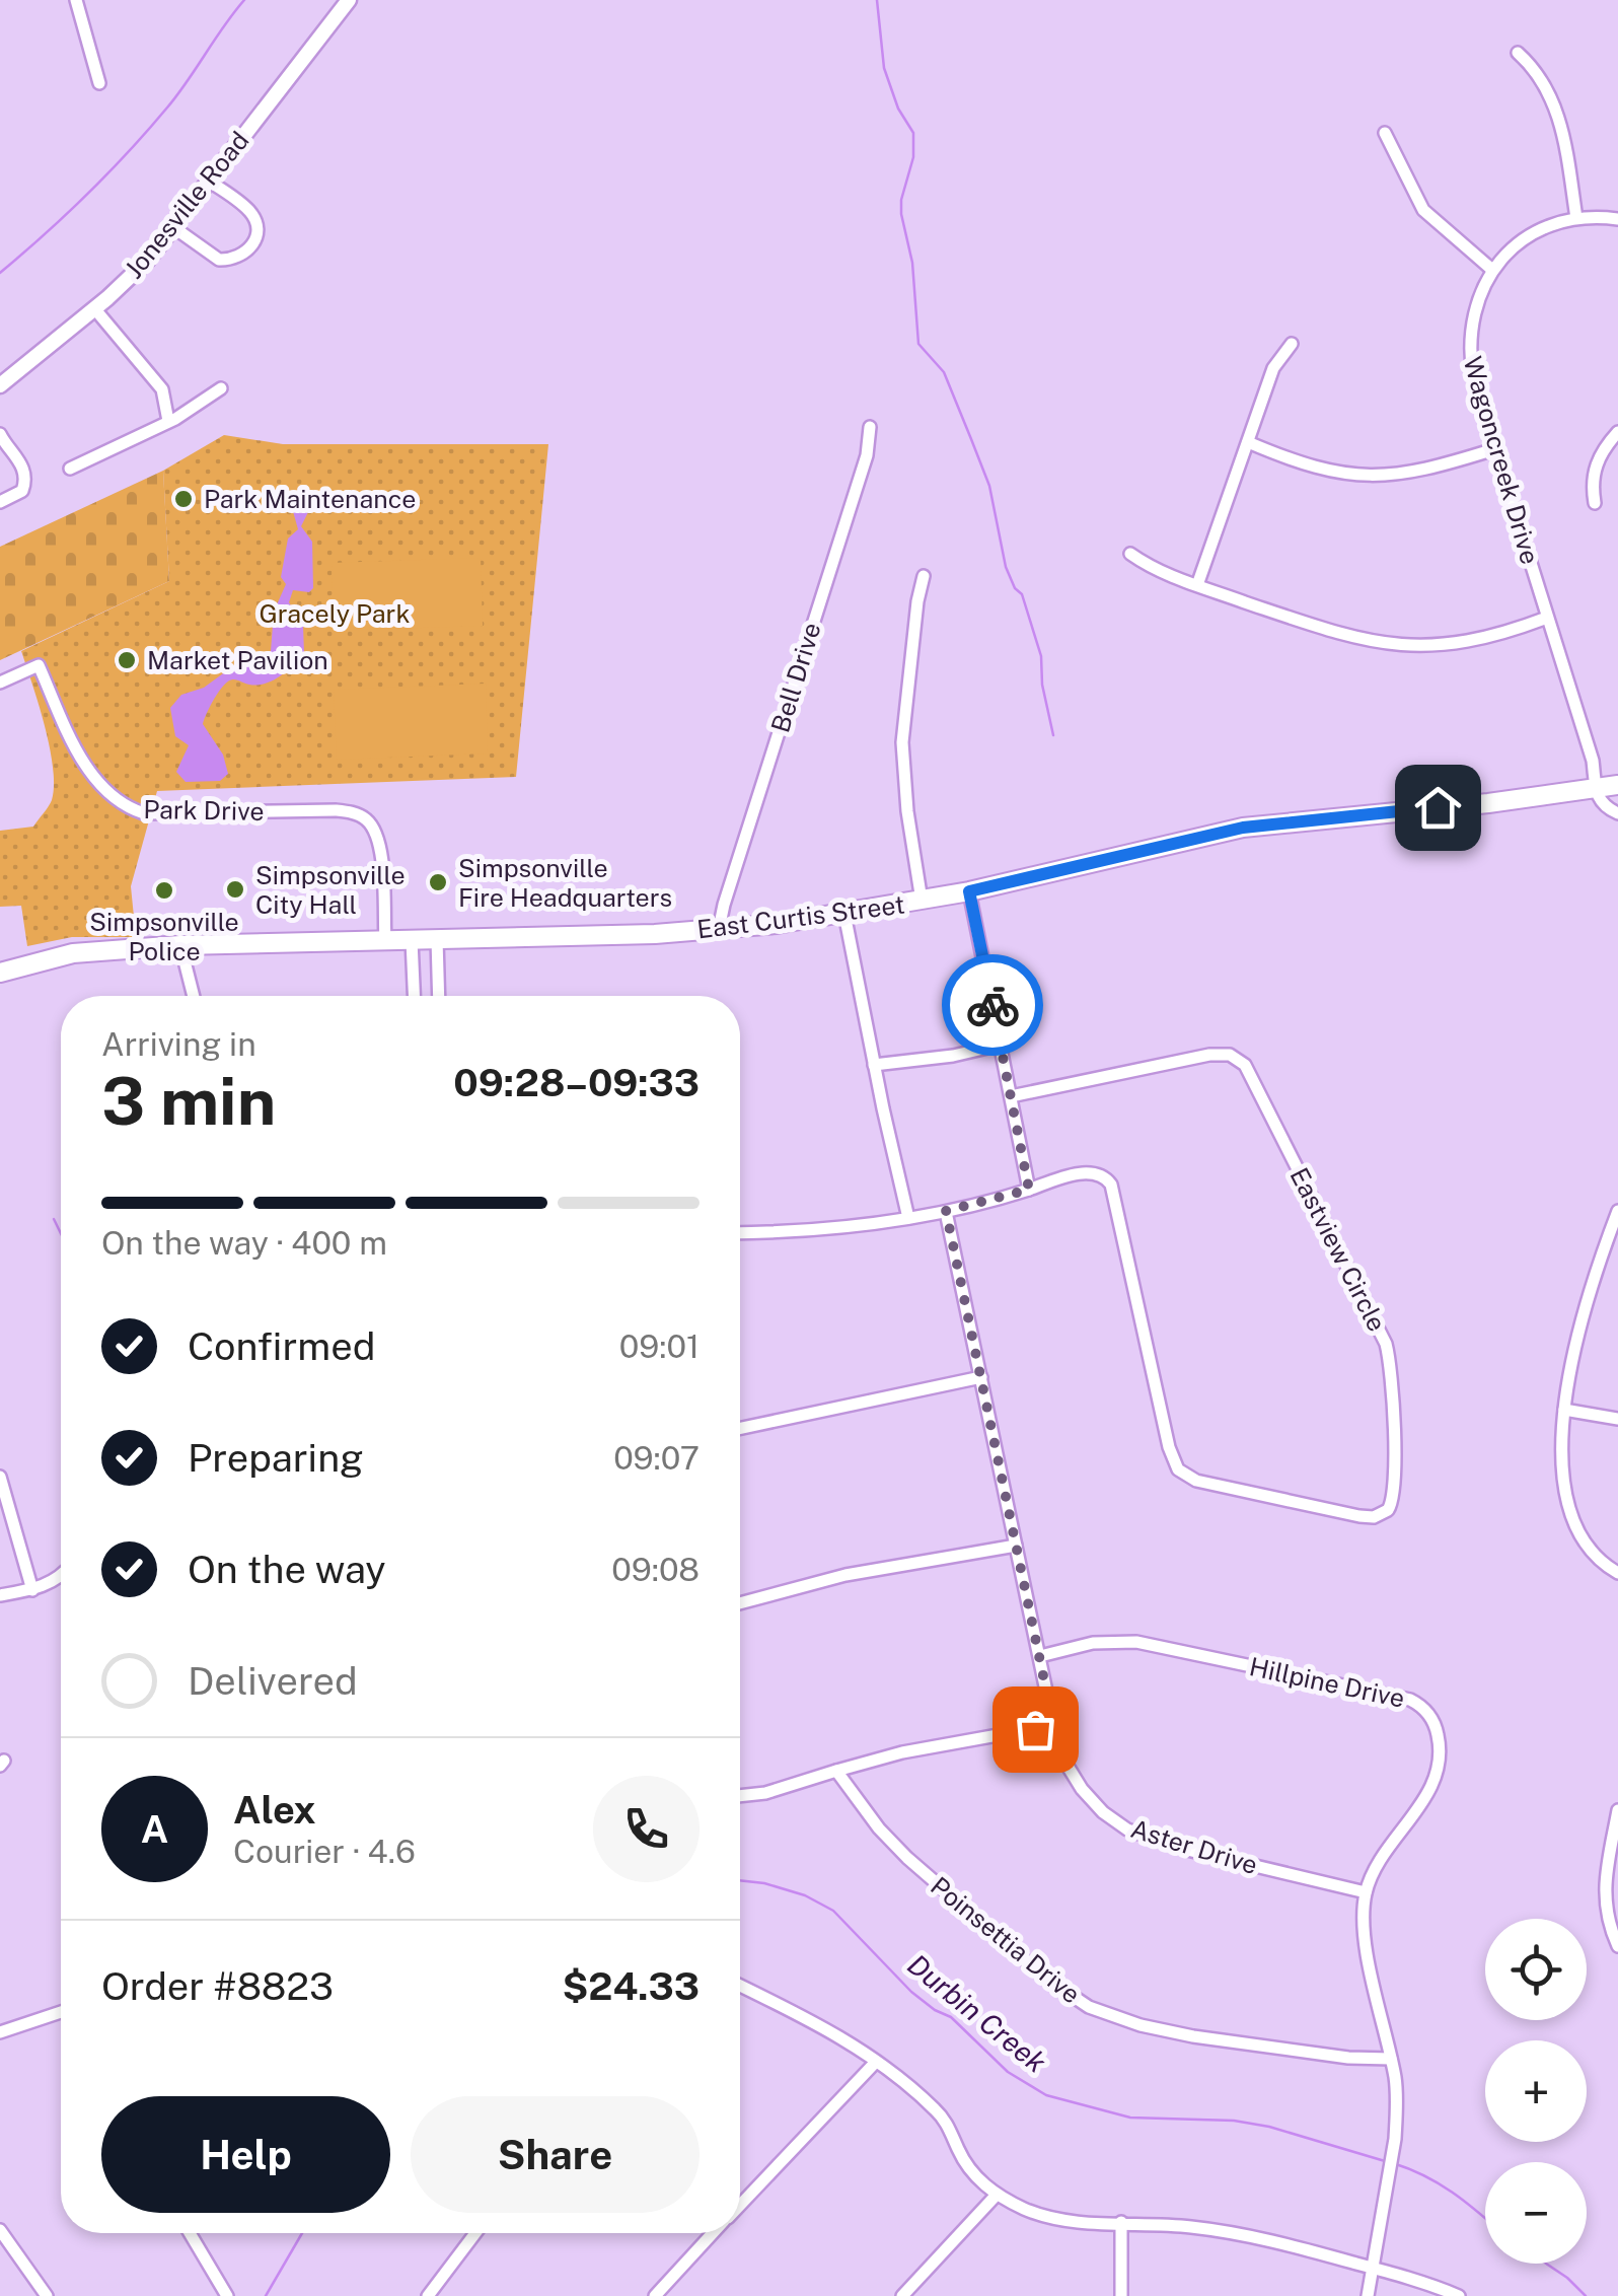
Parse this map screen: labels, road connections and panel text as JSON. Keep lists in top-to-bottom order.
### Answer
{
  "streets": {
    "main road": ["East Curtis Street"],
    "street": [
      "Jonesville Road",
      "Wagoncreek Drive",
      "Bell Drive",
      "Park Drive",
      "Eastview Circle",
      "Hillpine Drive",
      "Aster Drive",
      "Poinsettia Drive"
    ]
  },
  "crossings": [
    ["Wagoncreek Drive", "East Curtis Street"],
    ["Bell Drive", "East Curtis Street"],
    ["Park Drive", "East Curtis Street"],
    ["Hillpine Drive", "Aster Drive"],
    ["Hillpine Drive", "Poinsettia Drive"]
  ],
  "water": ["Durbin Creek"],
  "parks": ["Gracely Park"],
  "places": [
    "Park Maintenance",
    "Market Pavilion",
    "Simpsonville Fire Headquarters",
    "Simpsonville City Hall",
    "Simpsonville Police"
  ],
  "page": {
    "heading": ["3 min", "Arriving in", "09:28–09:33"],
    "panel": [
      "Alex",
      "Courier · 4.6",
      "Order #8823",
      "$24.33"
    ],
    "bar": "On the way · 400 m",
    "list": [
      ["Confirmed", "09:01"],
      ["Preparing", "09:07"],
      ["On the way", "09:08"],
      "Delivered"
    ],
    "round": "A",
    "map_buttons": ["+", "−"],
    "buttons": ["Help", "Share"]
  }
}
